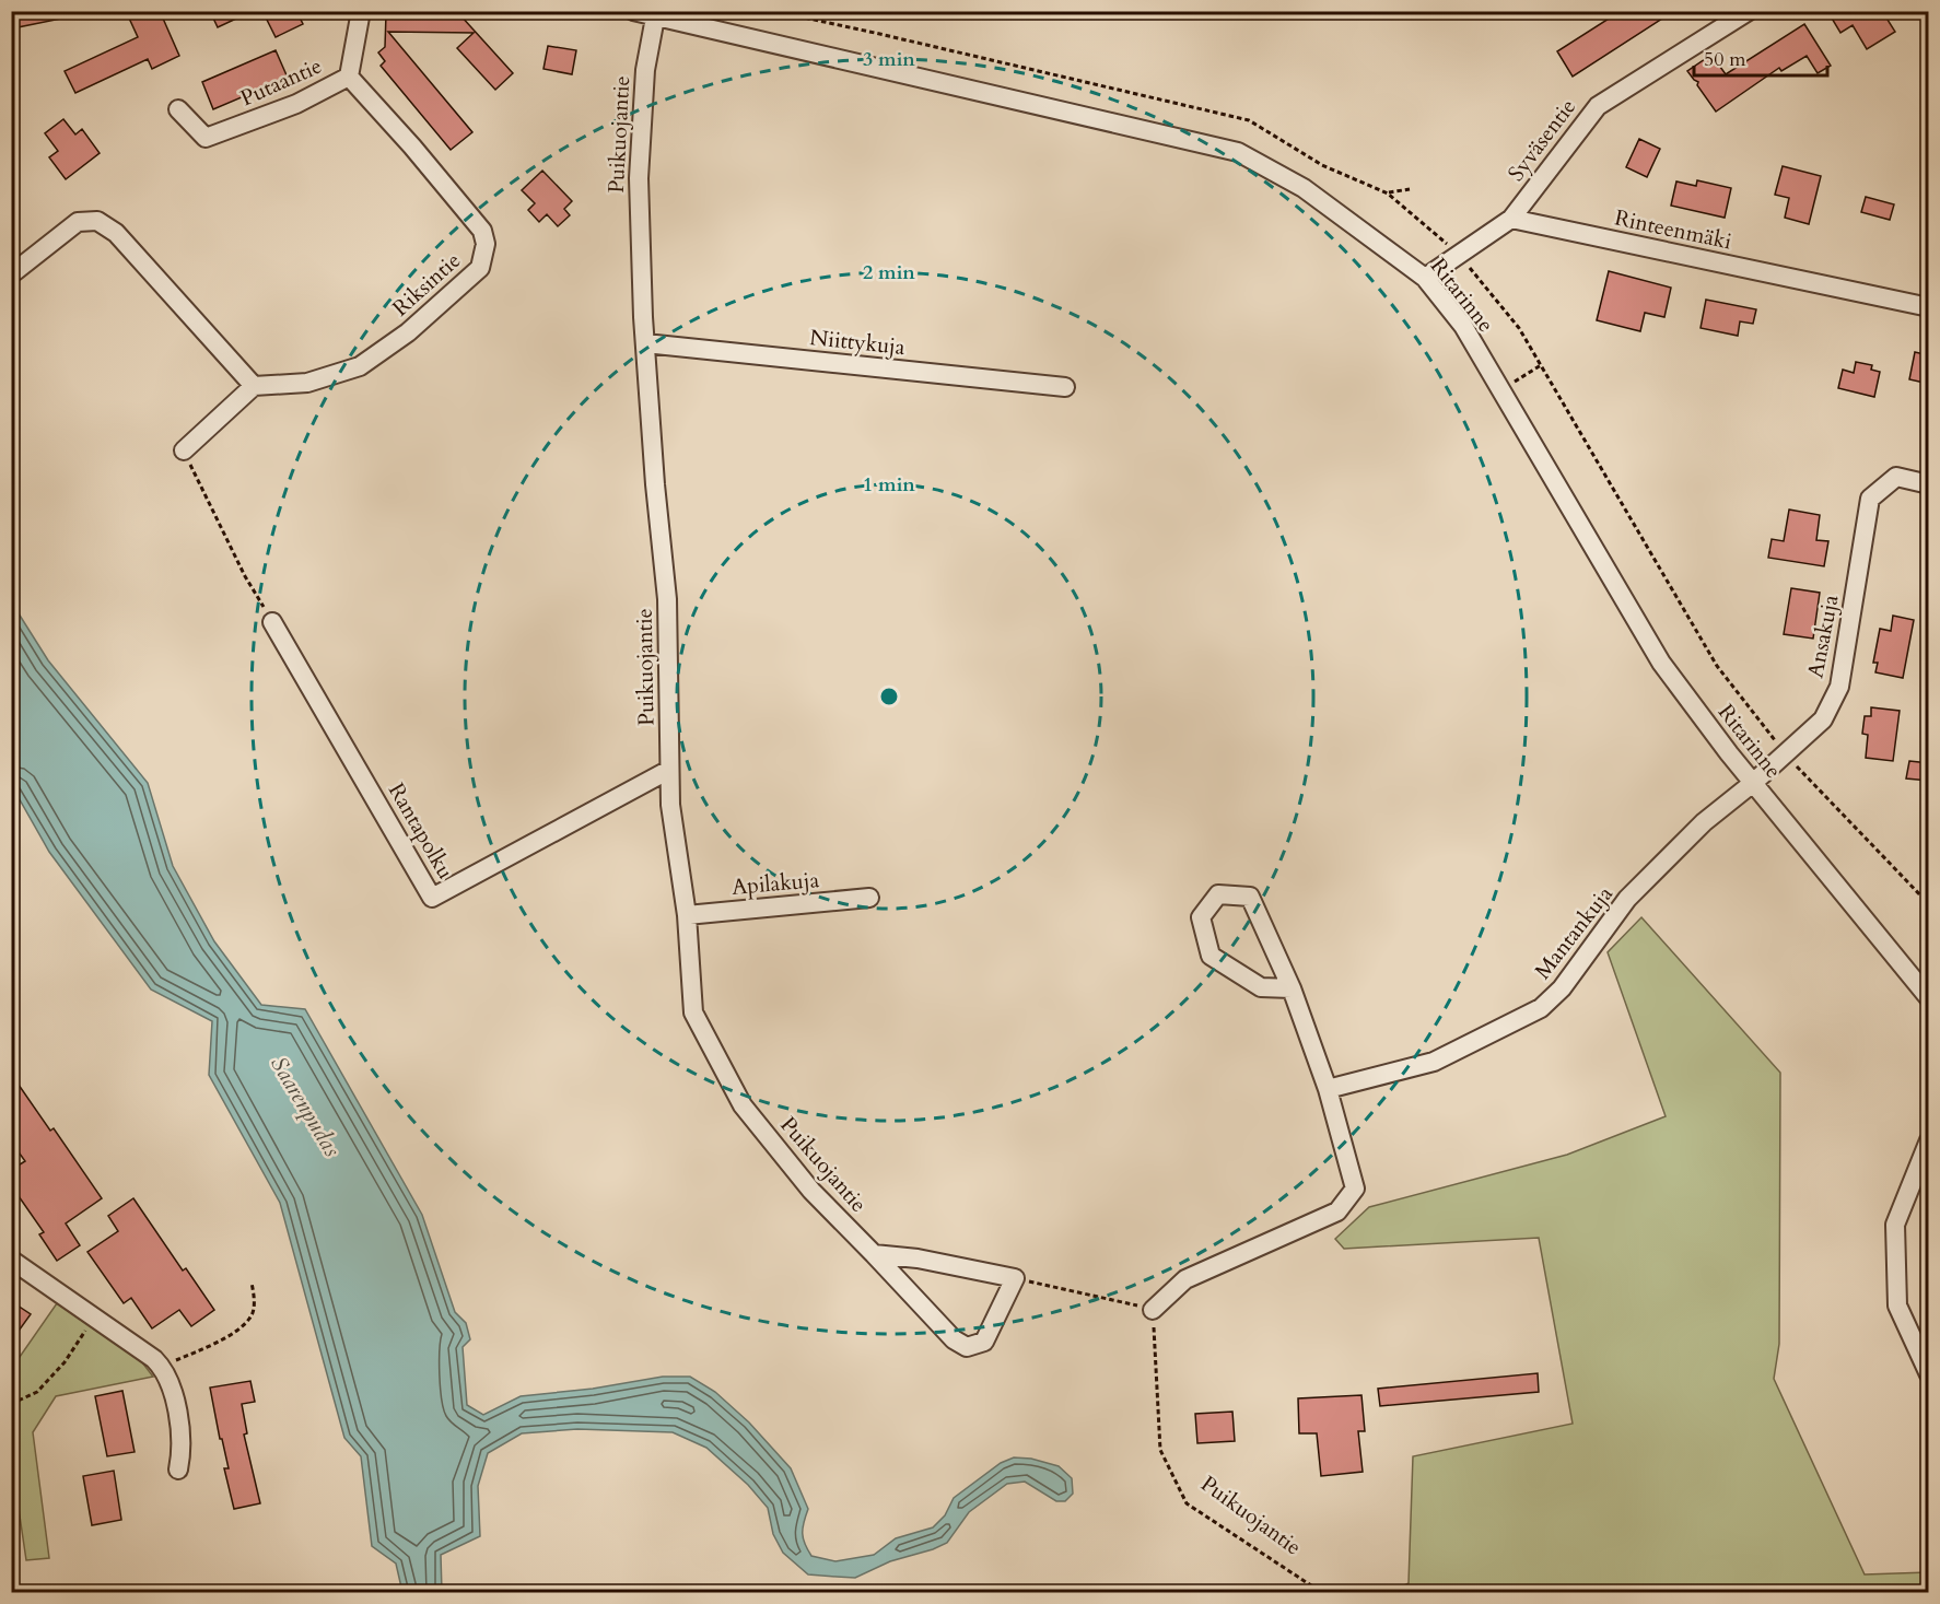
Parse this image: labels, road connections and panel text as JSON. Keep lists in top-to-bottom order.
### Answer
{
  "streets": {
    "street": [
      "Putaantie",
      "Puikuojantie",
      "Syväsentie",
      "Rinteenmäki",
      "Riksintie",
      "Ritarinne",
      "Niittykuja",
      "Ansakuja",
      "Rantapolku",
      "Apilakuja",
      "Mantankuja"
    ]
  },
  "crossings": [
    ["Putaantie", "Riksintie"],
    ["Puikuojantie", "Ritarinne"],
    ["Puikuojantie", "Niittykuja"],
    ["Puikuojantie", "Rantapolku"],
    ["Puikuojantie", "Apilakuja"],
    ["Syväsentie", "Rinteenmäki"],
    ["Ritarinne", "Ansakuja"],
    ["Ritarinne", "Mantankuja"],
    ["Ansakuja", "Mantankuja"]
  ],
  "water": ["Saarenpudas"],
  "scale_bar": "50 m",
  "rings": ["3 min", "2 min", "1 min"]
}
